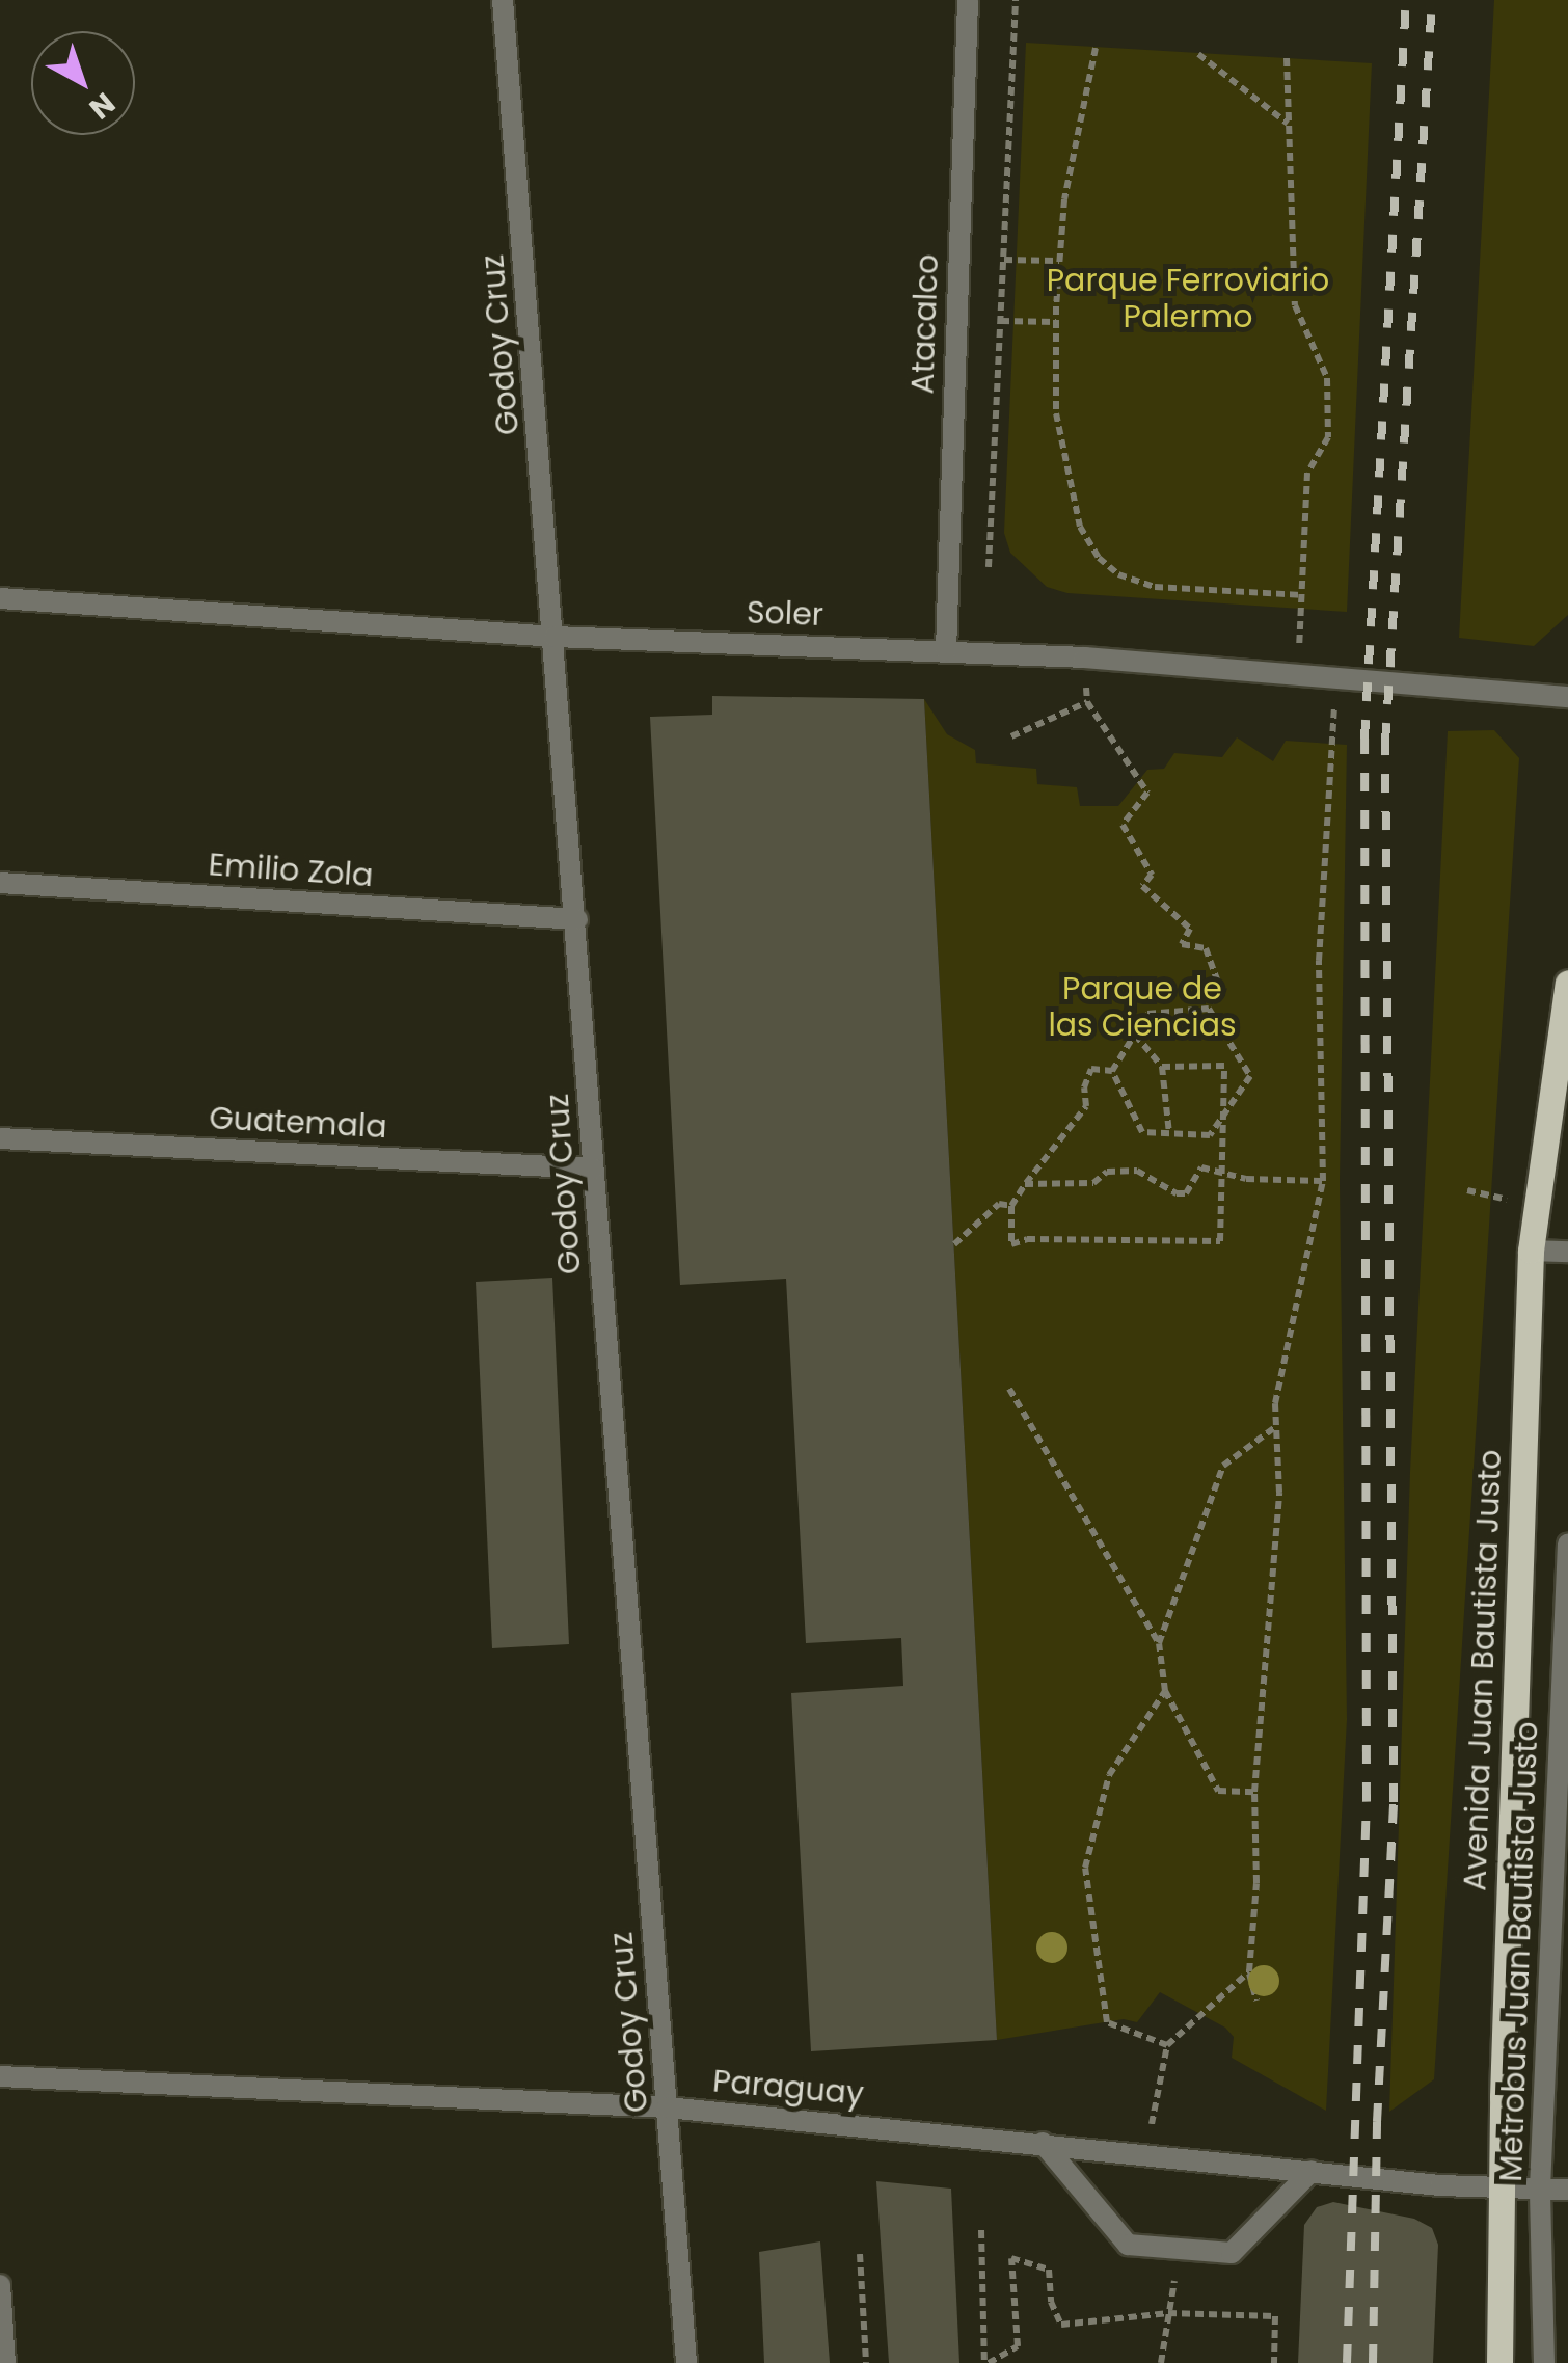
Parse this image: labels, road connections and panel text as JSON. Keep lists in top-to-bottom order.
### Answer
{
  "streets": {
    "main road": ["Avenida Juan Bautista Justo"],
    "street": [
      "Atacalco",
      "Godoy Cruz",
      "Soler",
      "Emilio Zola",
      "Guatemala",
      "Metrobus Juan Bautista Justo",
      "Paraguay"
    ]
  },
  "crossings": [
    ["Atacalco", "Soler"],
    ["Godoy Cruz", "Soler"],
    ["Godoy Cruz", "Emilio Zola"],
    ["Godoy Cruz", "Guatemala"],
    ["Godoy Cruz", "Paraguay"],
    ["Avenida Juan Bautista Justo", "Paraguay"],
    ["Metrobus Juan Bautista Justo", "Paraguay"]
  ],
  "parks": ["Parque Ferroviario Palermo", "Parque de las Ciencias"],
  "north": "bottom right"
}
